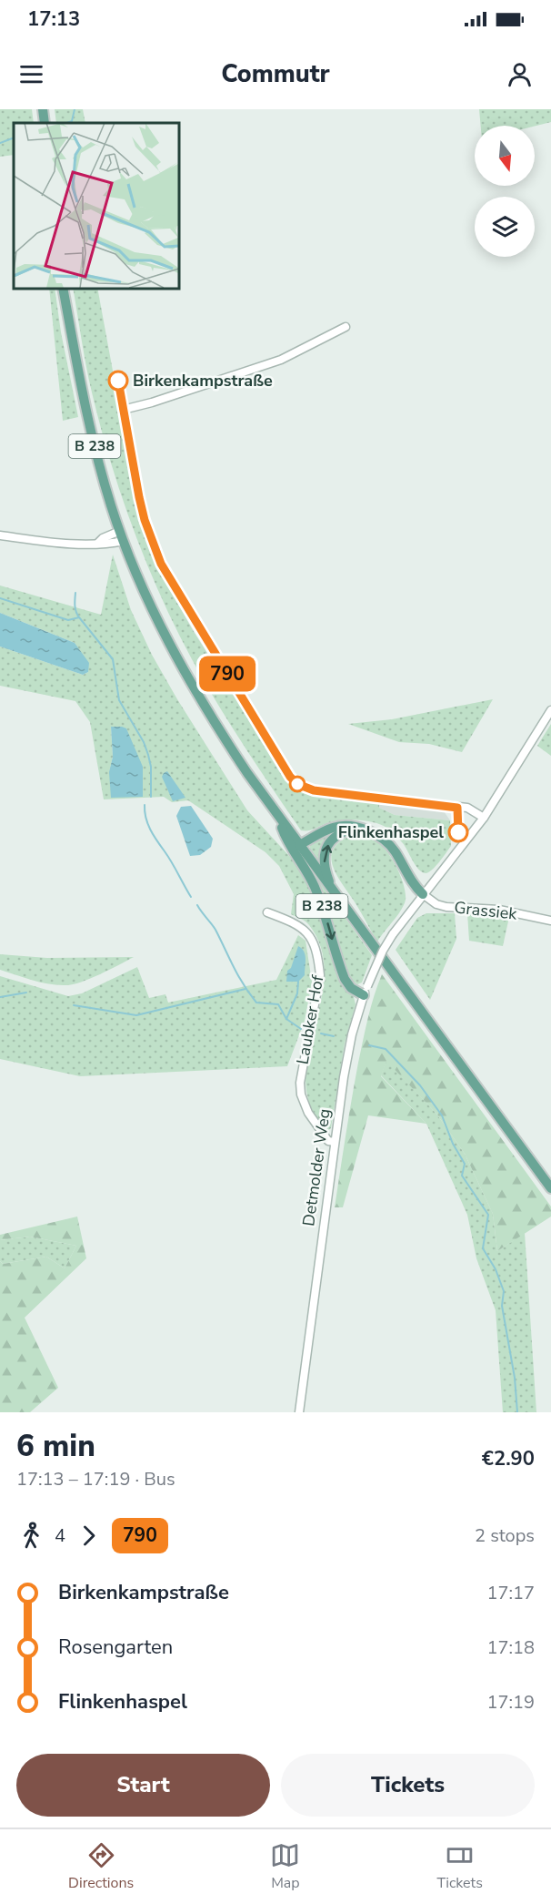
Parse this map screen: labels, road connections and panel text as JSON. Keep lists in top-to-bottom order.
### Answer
{
  "streets": {
    "main road": ["B 238"],
    "street": ["Grassiek", "Laubker Hof", "Detmolder Weg"]
  },
  "crossings": [
    ["B 238", "Detmolder Weg"],
    ["Grassiek", "Detmolder Weg"],
    ["Laubker Hof", "Detmolder Weg"]
  ],
  "places": ["Birkenkampstraße", "Flinkenhaspel"],
  "lines": ["bus line 790"],
  "north": "bottom",
  "page": {
    "status": "17:13",
    "header": "Commutr",
    "on_map": "790",
    "heading": ["6 min", "17:13 – 17:19 · Bus", "€2.90"],
    "legs": ["4", "790", "2 stops"],
    "list": [
      {
        "name": "Birkenkampstraße",
        "value": "17:17"
      },
      {
        "name": "Rosengarten",
        "value": "17:18"
      },
      {
        "name": "Flinkenhaspel",
        "value": "17:19"
      }
    ],
    "buttons": ["Start", "Tickets"],
    "tabs": ["Directions", "Map", "Tickets"]
  }
}
